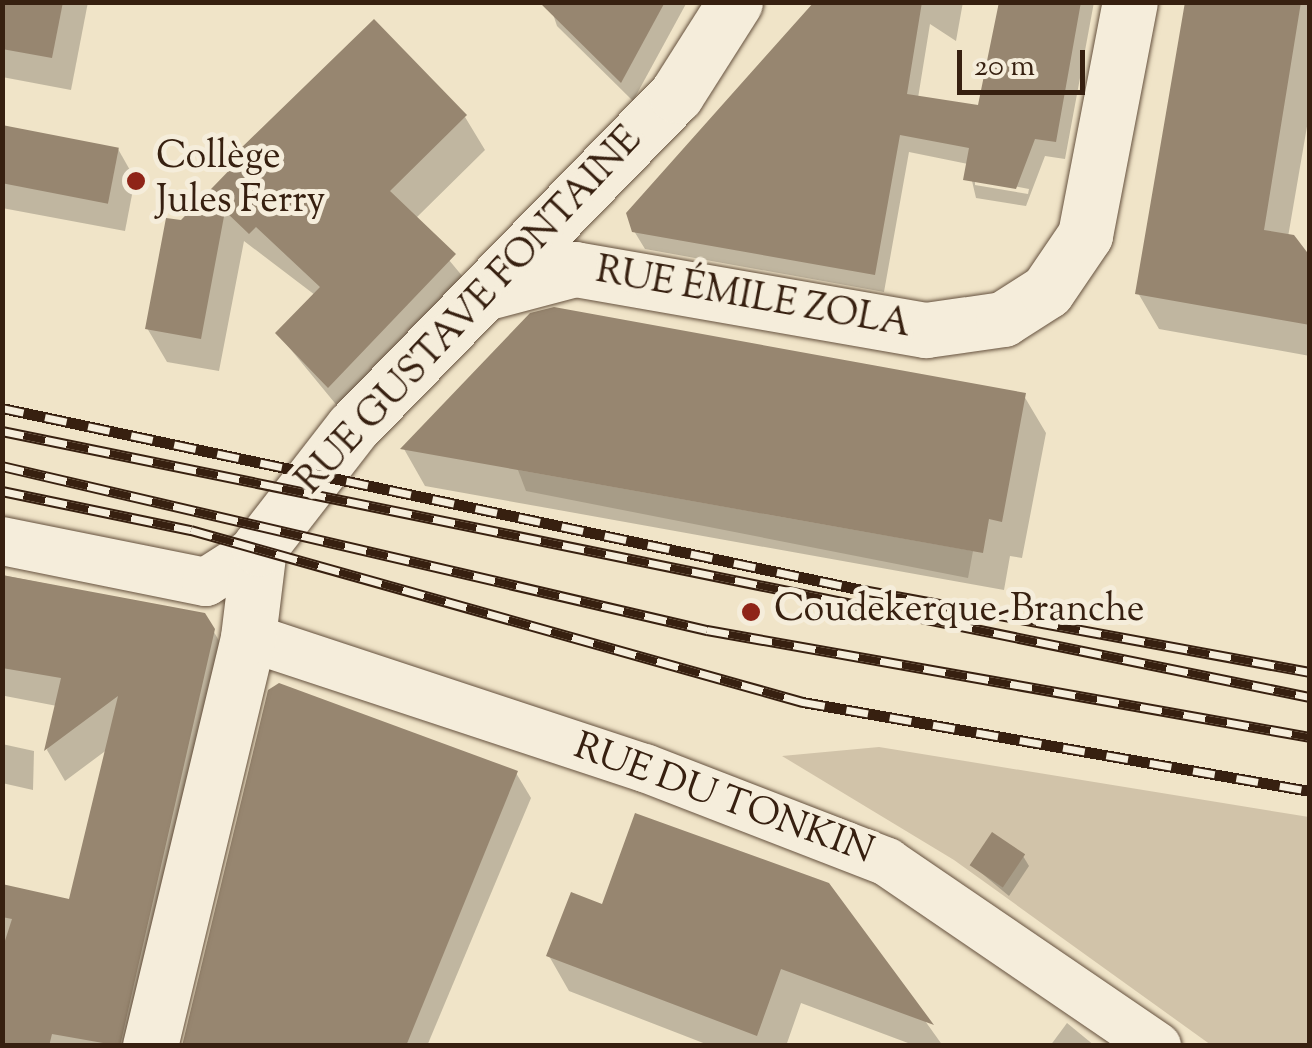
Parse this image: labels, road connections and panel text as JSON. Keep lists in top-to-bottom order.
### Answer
{
  "streets": {
    "street": ["RUE ÉMILE ZOLA", "RUE GUSTAVE FONTAINE", "RUE DU TONKIN"]
  },
  "crossings": [
    ["RUE ÉMILE ZOLA", "RUE GUSTAVE FONTAINE"]
  ],
  "places": ["Collège Jules Ferry", "Coudekerque-Branche"],
  "scale_bar": "20 m"
}
